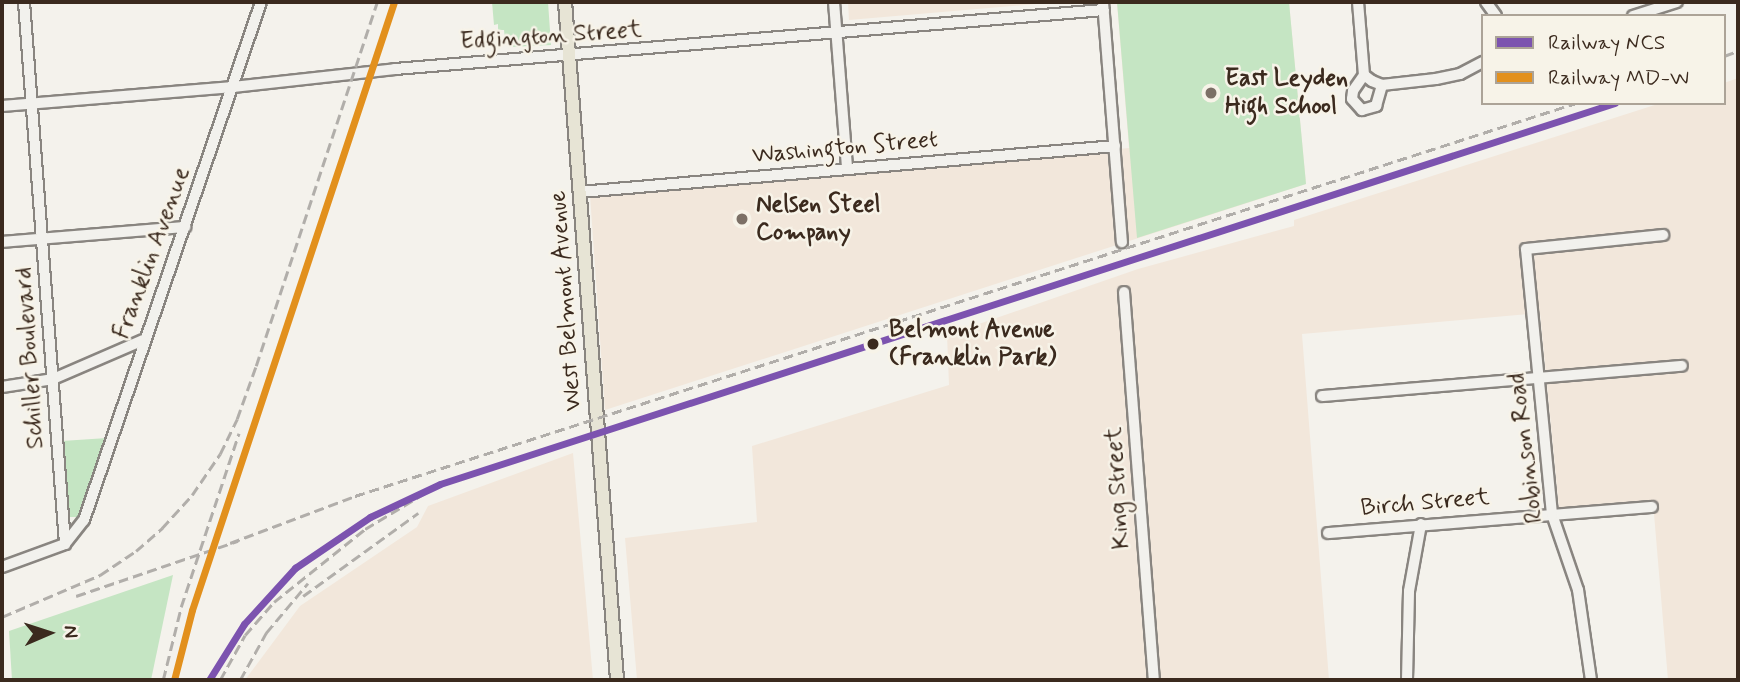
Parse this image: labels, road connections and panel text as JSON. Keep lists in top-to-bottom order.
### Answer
{
  "streets": {
    "main road": ["West Belmont Avenue"],
    "street": [
      "Edgington Street",
      "Washington Street",
      "Franklin Avenue",
      "Schiller Boulevard",
      "Robinson Road",
      "King Street",
      "Birch Street"
    ]
  },
  "crossings": [
    ["Edgington Street", "Franklin Avenue"],
    ["Edgington Street", "West Belmont Avenue"],
    ["Edgington Street", "Schiller Boulevard"],
    ["Washington Street", "West Belmont Avenue"],
    ["Franklin Avenue", "Schiller Boulevard"],
    ["Robinson Road", "Birch Street"]
  ],
  "places": ["East Leyden High School", "Nelsen Steel Company", "Belmont Avenue (Franklin Park)"],
  "lines": ["rail line MD-W", "rail line NCS"],
  "legend": ["Railway NCS", "Railway MD-W"],
  "north": "right"
}
